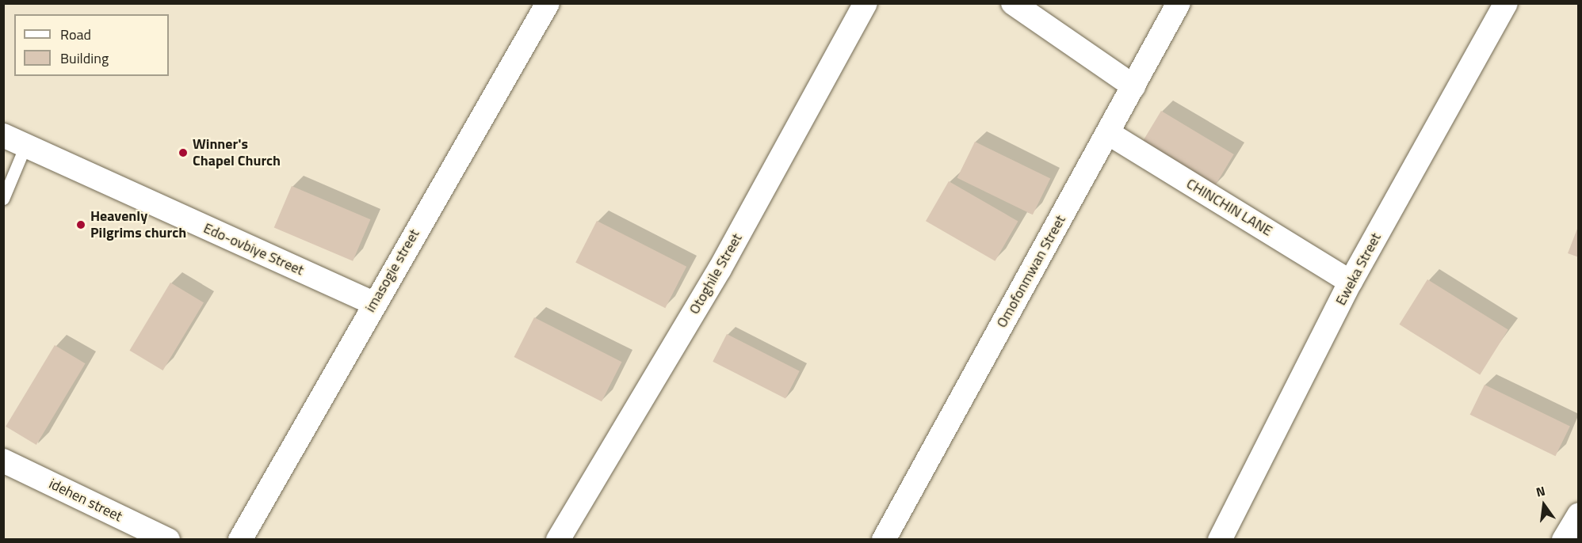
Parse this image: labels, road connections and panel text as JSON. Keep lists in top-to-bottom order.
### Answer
{
  "streets": {
    "street": [
      "CHINCHIN LANE",
      "Edo-ovbiye Street",
      "Eweka Street",
      "imasogie street",
      "Omofonmwan Street",
      "Otoghile Street",
      "idehen street"
    ]
  },
  "crossings": [
    ["CHINCHIN LANE", "Eweka Street"],
    ["CHINCHIN LANE", "Omofonmwan Street"],
    ["Edo-ovbiye Street", "imasogie street"]
  ],
  "places": ["Winner's Chapel Church", "Heavenly Pilgrims church"],
  "legend": ["Road", "Building"],
  "north": "top"
}
